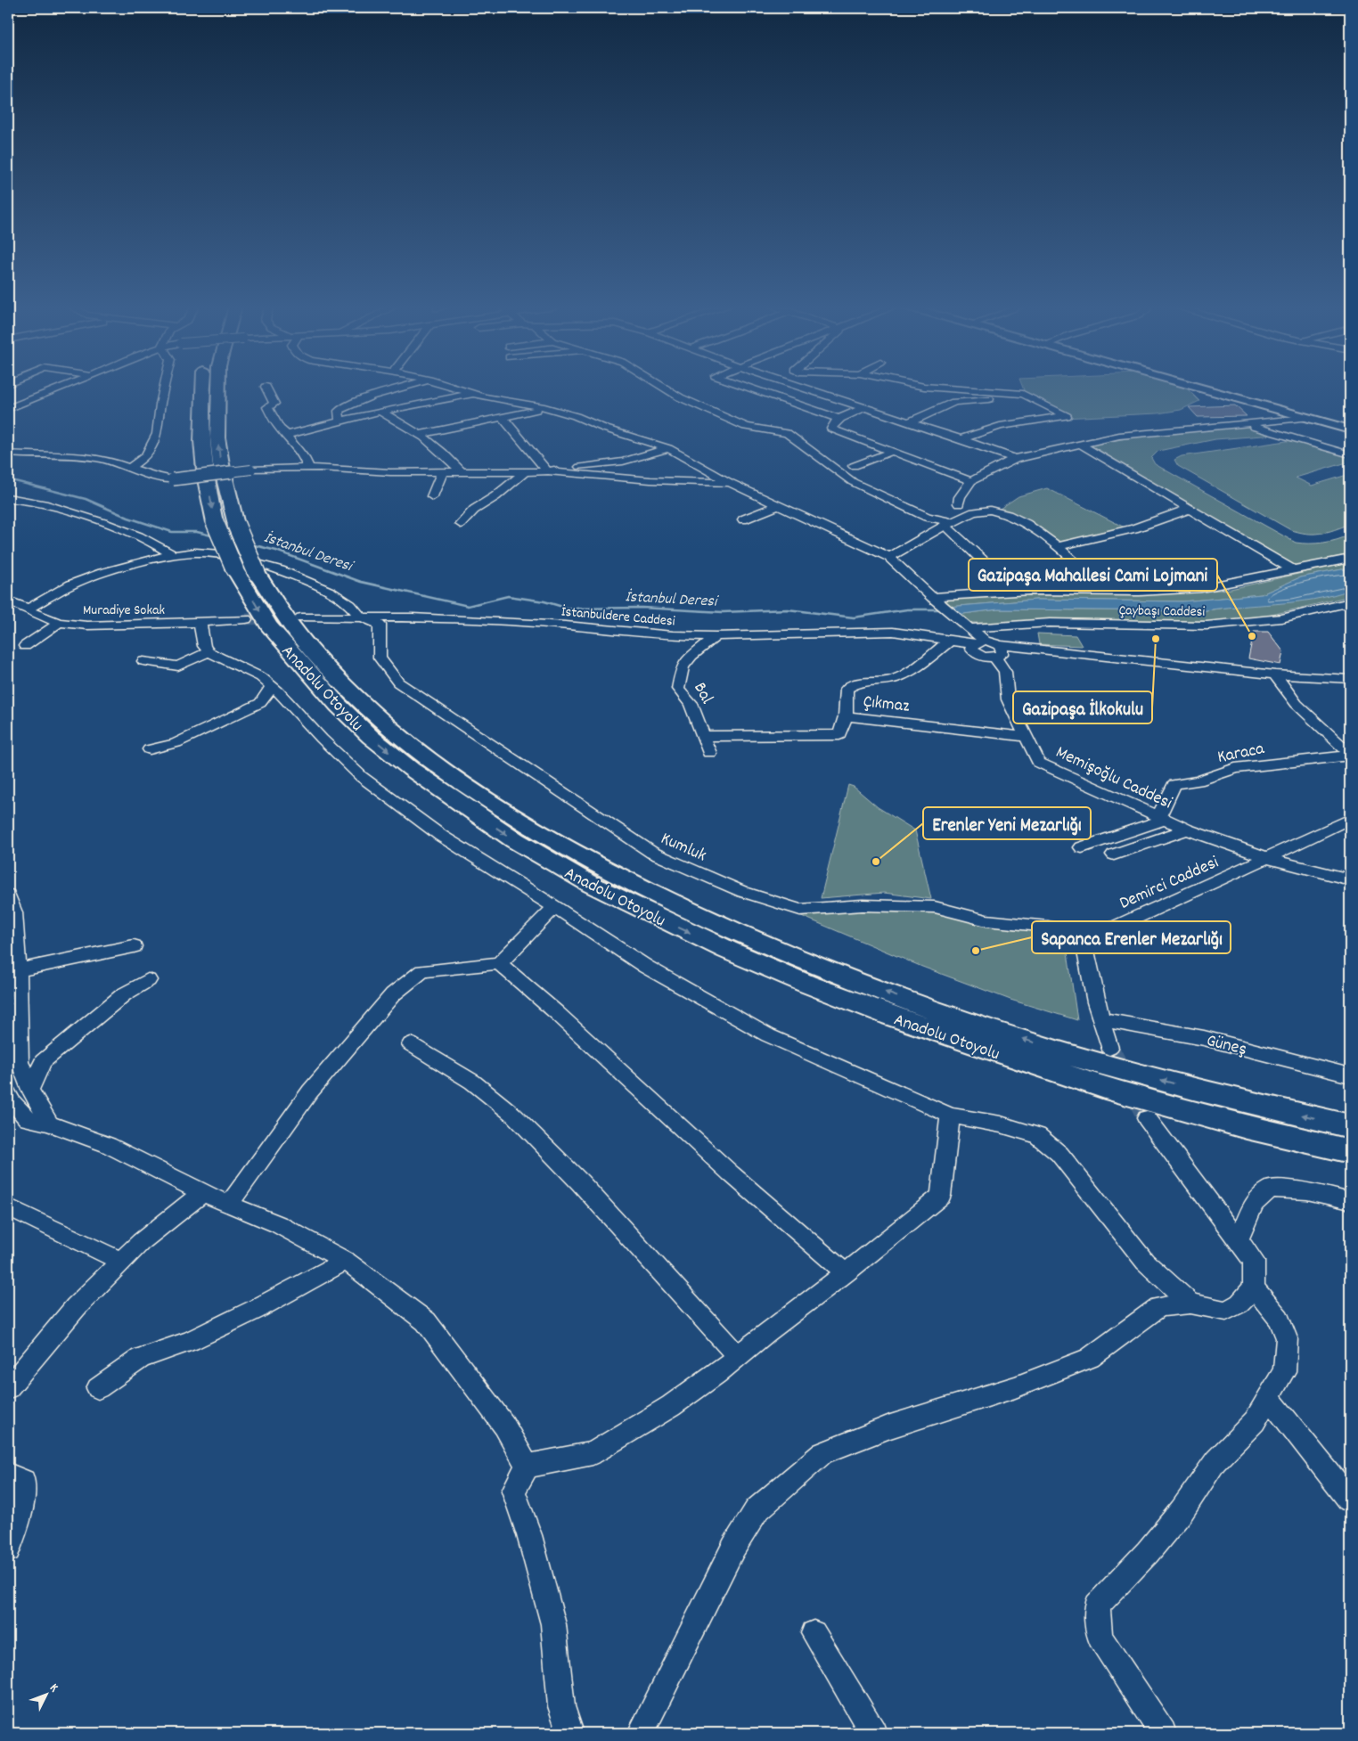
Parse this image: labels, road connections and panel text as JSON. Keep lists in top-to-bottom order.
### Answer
{
  "streets": {
    "highway": ["Anadolu Otoyolu"],
    "street": [
      "Muradiye Sokak",
      "Çaybaşı Caddesi",
      "İstanbuldere Caddesi",
      "Bal",
      "Çıkmaz",
      "Karaca",
      "Memişoğlu Caddesi",
      "Kumluk",
      "Demirci Caddesi",
      "Güneş"
    ]
  },
  "crossings": [
    ["Çaybaşı Caddesi", "İstanbuldere Caddesi"],
    ["İstanbuldere Caddesi", "Bal"],
    ["İstanbuldere Caddesi", "Kumluk"],
    ["Bal", "Çıkmaz"],
    ["Çıkmaz", "Memişoğlu Caddesi"],
    ["Karaca", "Memişoğlu Caddesi"],
    ["Memişoğlu Caddesi", "Demirci Caddesi"],
    ["Kumluk", "Demirci Caddesi"]
  ],
  "water": ["İstanbul Deresi"],
  "places": [
    "Gazipaşa Mahallesi Cami Lojmani",
    "Gazipaşa İlkokulu",
    "Erenler Yeni Mezarlığı",
    "Sapanca Erenler Mezarlığı"
  ],
  "north": "top right"
}
